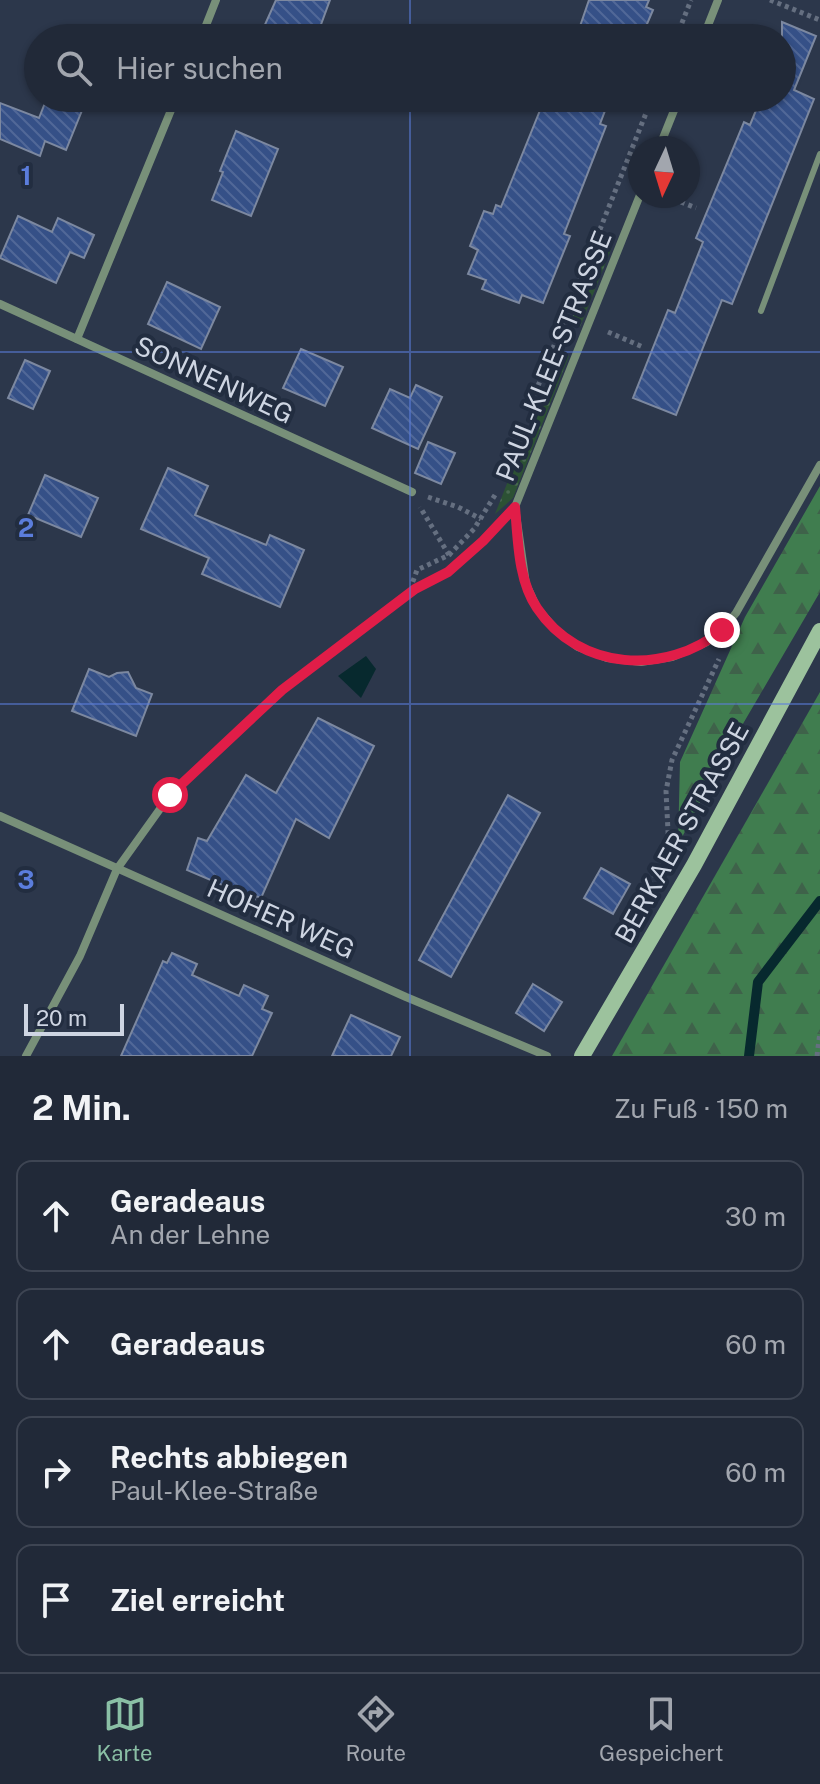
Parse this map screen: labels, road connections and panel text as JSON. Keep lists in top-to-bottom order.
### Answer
{
  "streets": {
    "main road": ["BERKAER STRASSE"],
    "street": ["PAUL-KLEE-STRASSE", "SONNENWEG", "HOHER WEG"]
  },
  "scale_bar": "20 m",
  "north": "bottom",
  "page": {
    "search": "Hier suchen",
    "scale": "20 m",
    "heading": ["2 Min.", "Zu Fuß · 150 m"],
    "list": [
      ["Geradeaus", "An der Lehne", "30 m"],
      ["Geradeaus", "60 m"],
      ["Rechts abbiegen", "Paul-Klee-Straße", "60 m"],
      "Ziel erreicht"
    ],
    "nav": ["Karte", "Route", "Gespeichert"]
  },
  "grid": {
    "rows": ["1", "2", "3"]
  }
}
